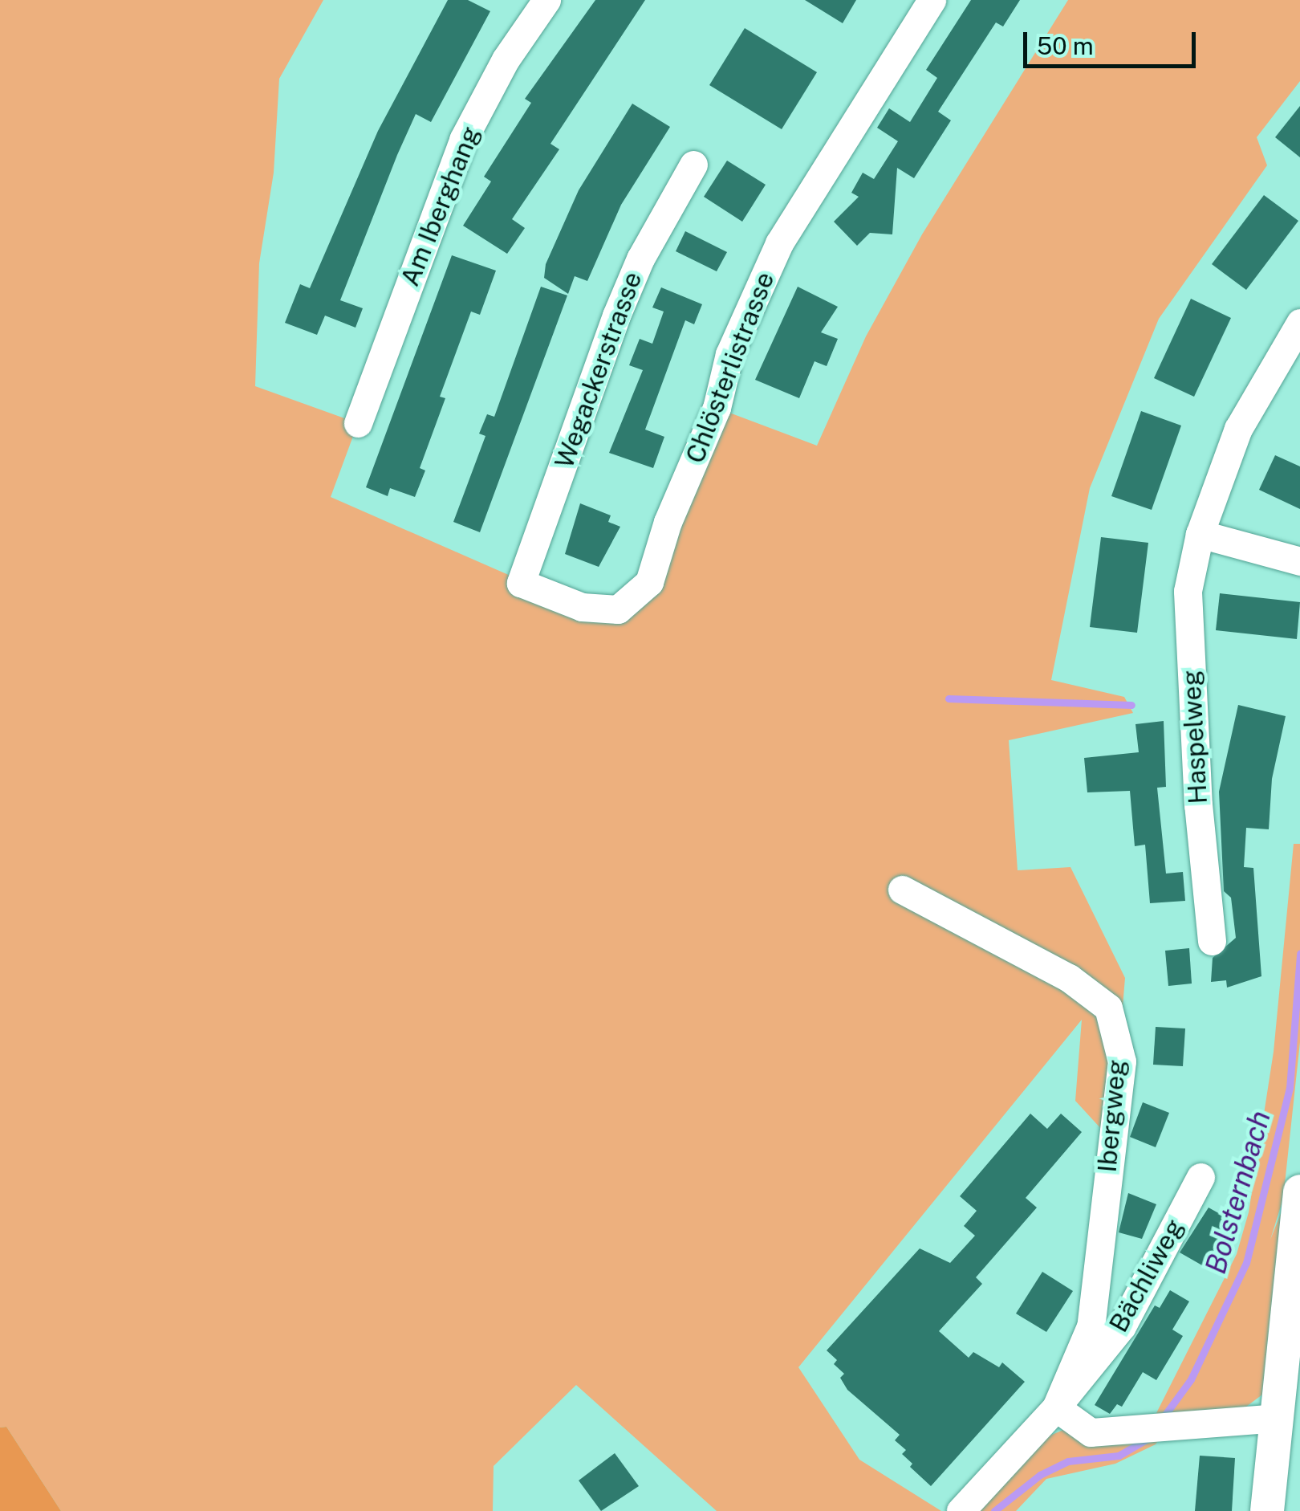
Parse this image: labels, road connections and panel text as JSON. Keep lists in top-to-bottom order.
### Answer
{
  "streets": {
    "street": [
      "Am Iberghang",
      "Chlösterlistrasse",
      "Wegackerstrasse",
      "Haspelweg",
      "Ibergweg",
      "Bächliweg"
    ]
  },
  "crossings": [
    ["Chlösterlistrasse", "Wegackerstrasse"],
    ["Ibergweg", "Bächliweg"]
  ],
  "water": ["Bolsternbach"],
  "scale_bar": "50 m"
}
